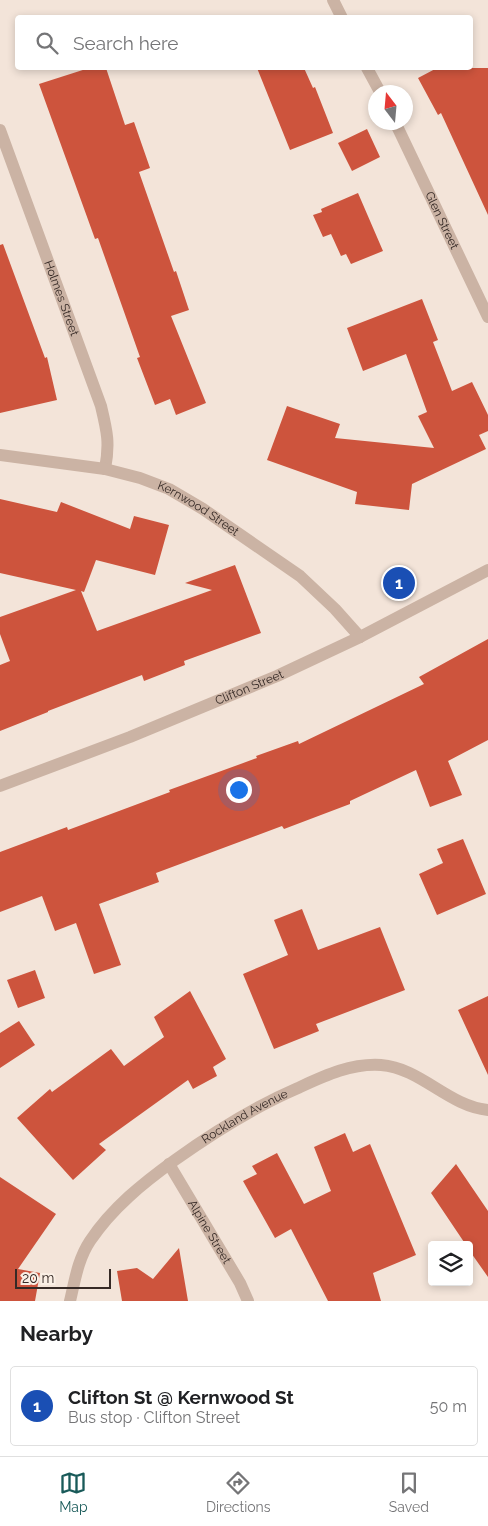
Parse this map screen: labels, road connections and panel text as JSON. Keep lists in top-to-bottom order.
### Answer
{
  "streets": {
    "street": [
      "Glen Street",
      "Holmes Street",
      "Kernwood Street",
      "Clifton Street",
      "Rockland Avenue",
      "Alpine Street"
    ]
  },
  "crossings": [
    ["Holmes Street", "Kernwood Street"],
    ["Kernwood Street", "Clifton Street"],
    ["Rockland Avenue", "Alpine Street"]
  ],
  "scale_bar": "20 m",
  "north": "top",
  "page": {
    "search": "Search here",
    "pins": "1",
    "scale": "20 m",
    "heading": "Nearby",
    "list": [
      {
        "mark": "1",
        "name": "Clifton St @ Kernwood St",
        "note": "Bus stop · Clifton Street",
        "value": "50 m"
      }
    ],
    "nav": ["Map", "Directions", "Saved"]
  }
}
